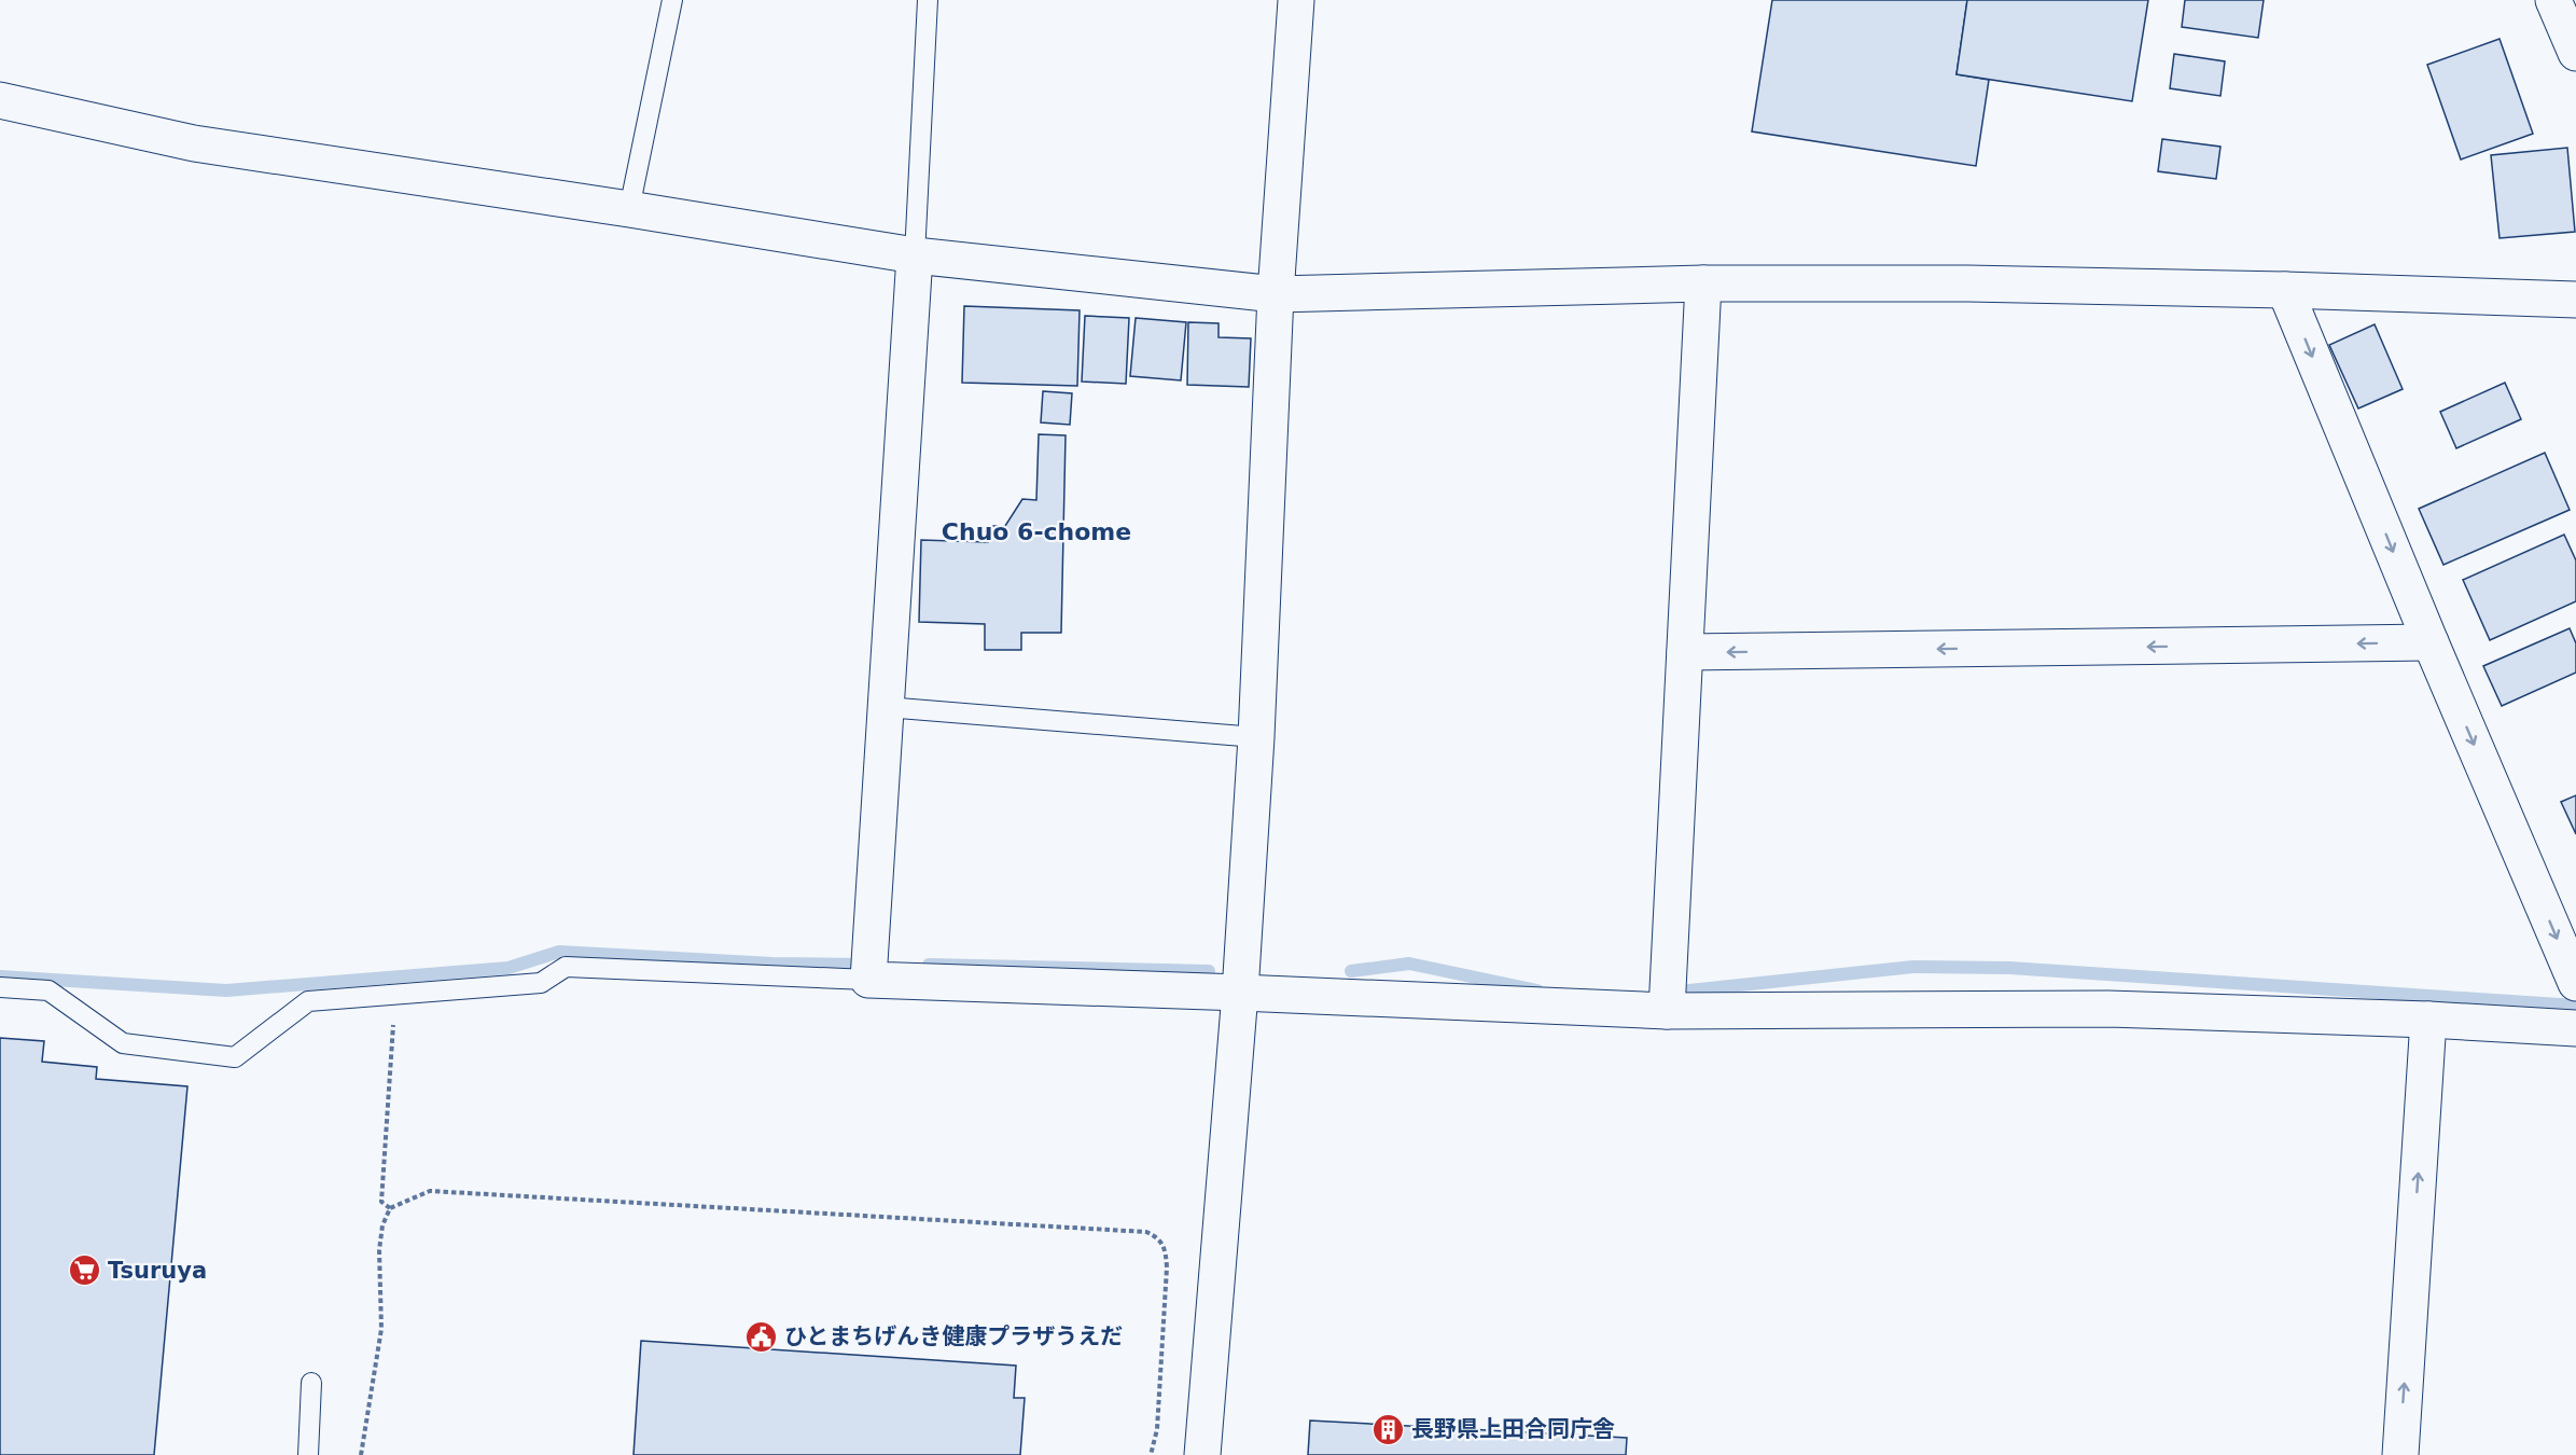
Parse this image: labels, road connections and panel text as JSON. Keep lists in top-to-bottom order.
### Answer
{
  "districts": ["Chuo 6-chome"],
  "places": {
    "supermarket": ["Tsuruya"],
    "public building": ["ひとまちげんき健康プラザうえだ"],
    "building": ["長野県上田合同庁舎"]
  }
}
